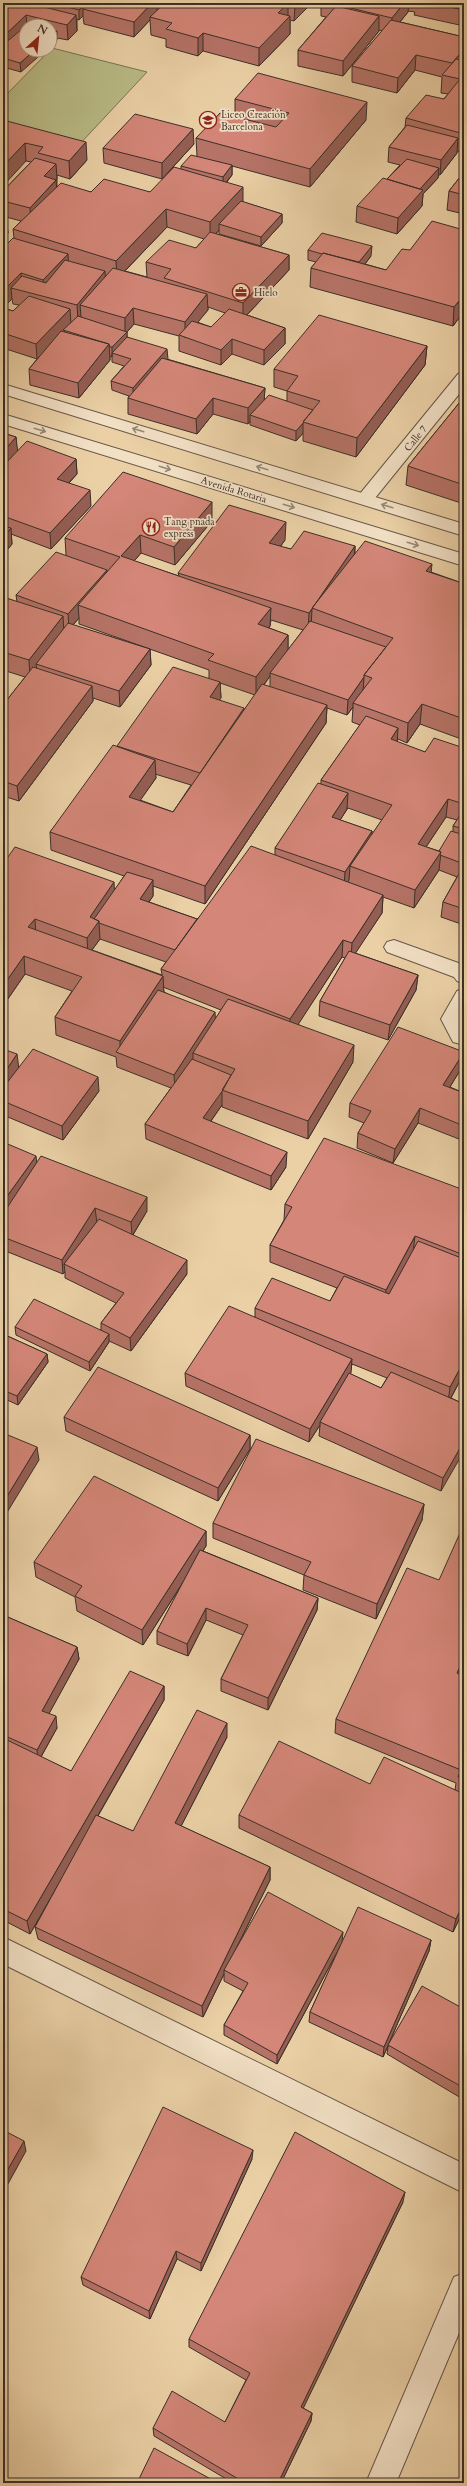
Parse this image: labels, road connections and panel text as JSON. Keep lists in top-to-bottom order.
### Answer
{
  "streets": {
    "street": ["Calle 7", "Avenida Rotaria"]
  },
  "places": {
    "school or university": ["Liceo Creación Barcelona"],
    "office": ["Hielo"],
    "restaurant": ["Tang pnada express"]
  },
  "north": "top right"
}
